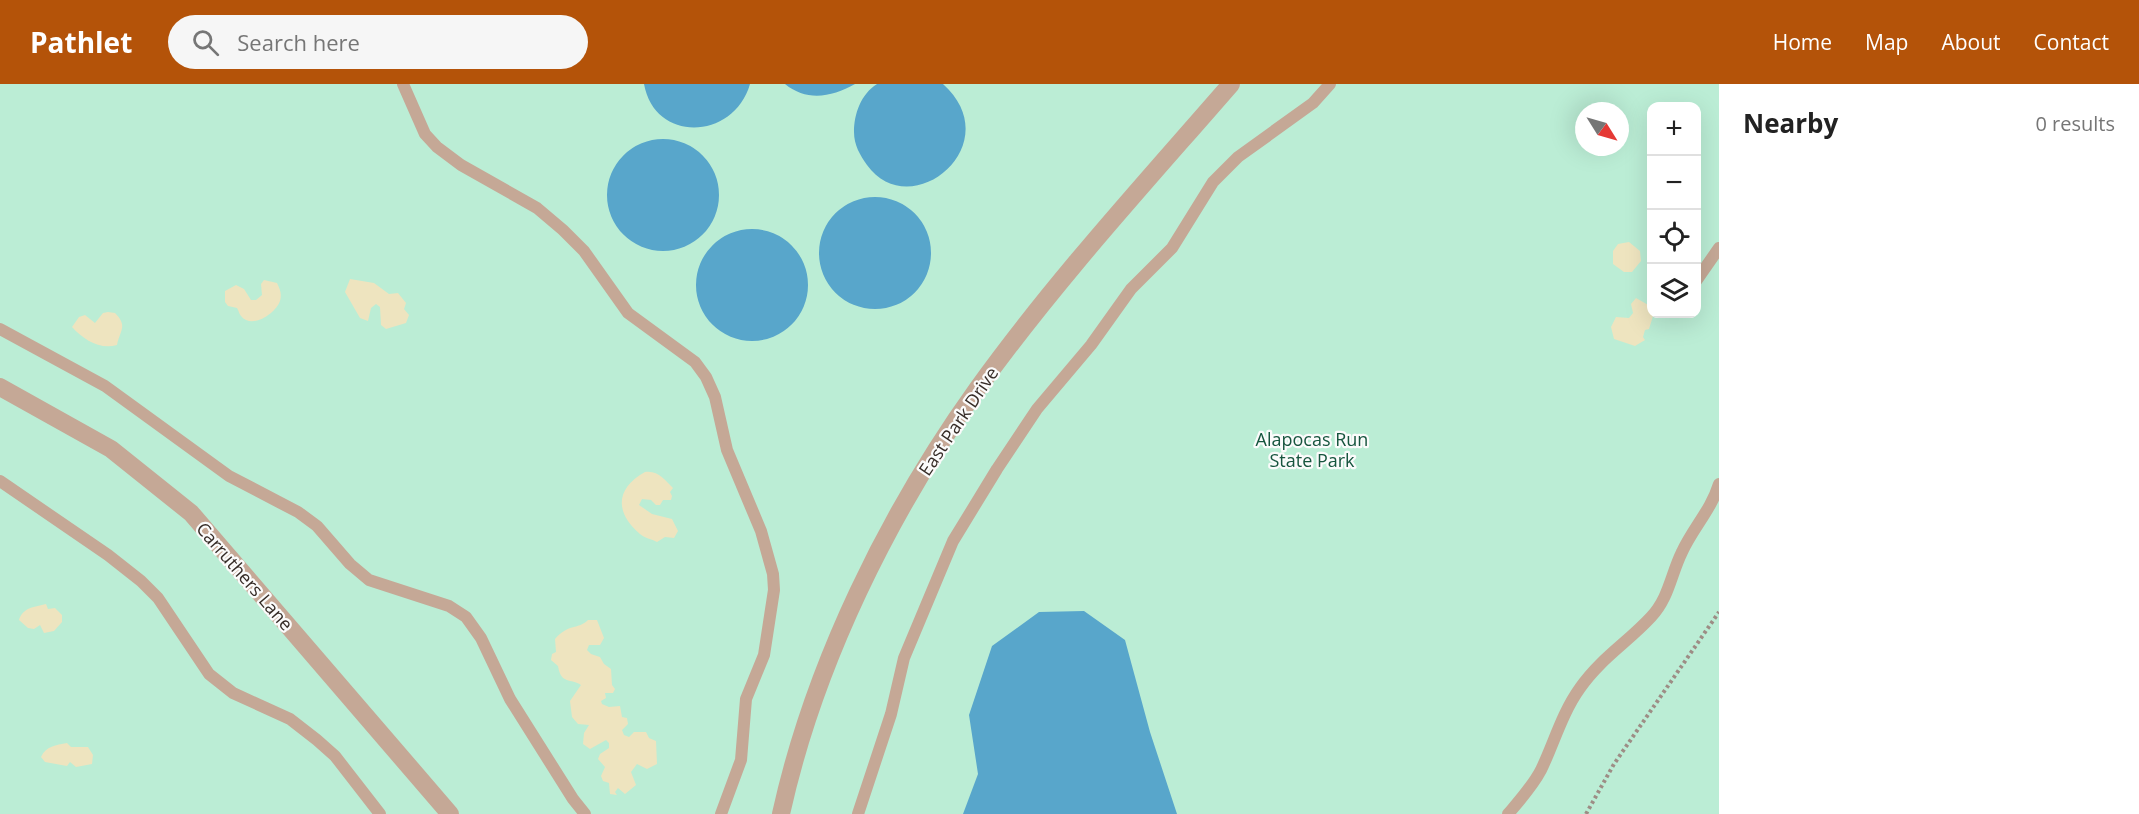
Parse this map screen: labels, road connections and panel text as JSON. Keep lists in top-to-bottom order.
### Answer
{
  "streets": {
    "street": ["East Park Drive", "Carruthers Lane"]
  },
  "parks": ["Alapocas Run State Park"],
  "north": "bottom right",
  "page": {
    "header": "Pathlet",
    "search": "Search here",
    "nav": [
      "Home",
      "Map",
      "About",
      "Contact"
    ],
    "heading": ["Nearby", "0 results"],
    "map_buttons": ["+", "−"]
  }
}
